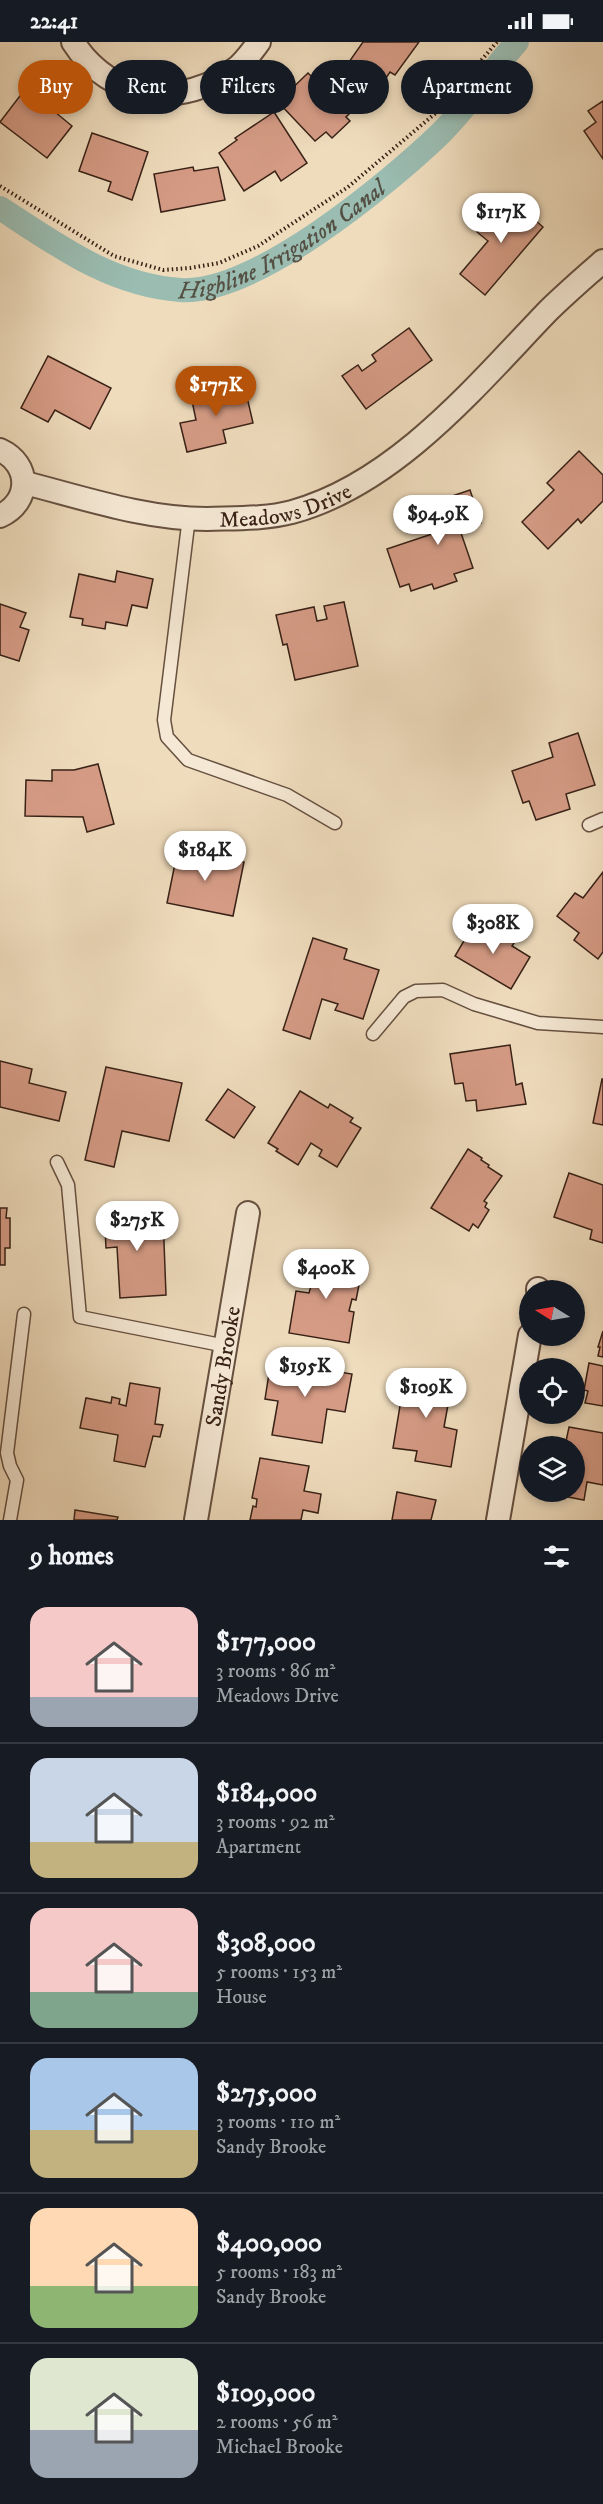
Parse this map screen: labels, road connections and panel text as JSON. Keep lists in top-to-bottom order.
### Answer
{
  "streets": {
    "street": ["Meadows Drive", "Sandy Brooke"]
  },
  "water": ["Highline Irrigation Canal"],
  "north": "left",
  "page": {
    "status": "22:41",
    "chip": [
      "Buy",
      "Rent",
      "Filters",
      "New",
      "Apartment"
    ],
    "price": [
      "$117K",
      "$177K",
      "$94.9K",
      "$184K",
      "$308K",
      "$275K",
      "$400K",
      "$195K",
      "$109K"
    ],
    "heading": "9 homes",
    "list": [
      {
        "name": "$177,000",
        "note": "3 rooms · 86 m² · Meadows Drive"
      },
      {
        "name": "$184,000",
        "note": "3 rooms · 92 m² · Apartment"
      },
      {
        "name": "$308,000",
        "note": "5 rooms · 153 m² · House"
      },
      {
        "name": "$275,000",
        "note": "3 rooms · 110 m² · Sandy Brooke"
      },
      {
        "name": "$400,000",
        "note": "5 rooms · 183 m² · Sandy Brooke"
      },
      {
        "name": "$109,000",
        "note": "2 rooms · 56 m² · Michael Brooke"
      }
    ]
  }
}
